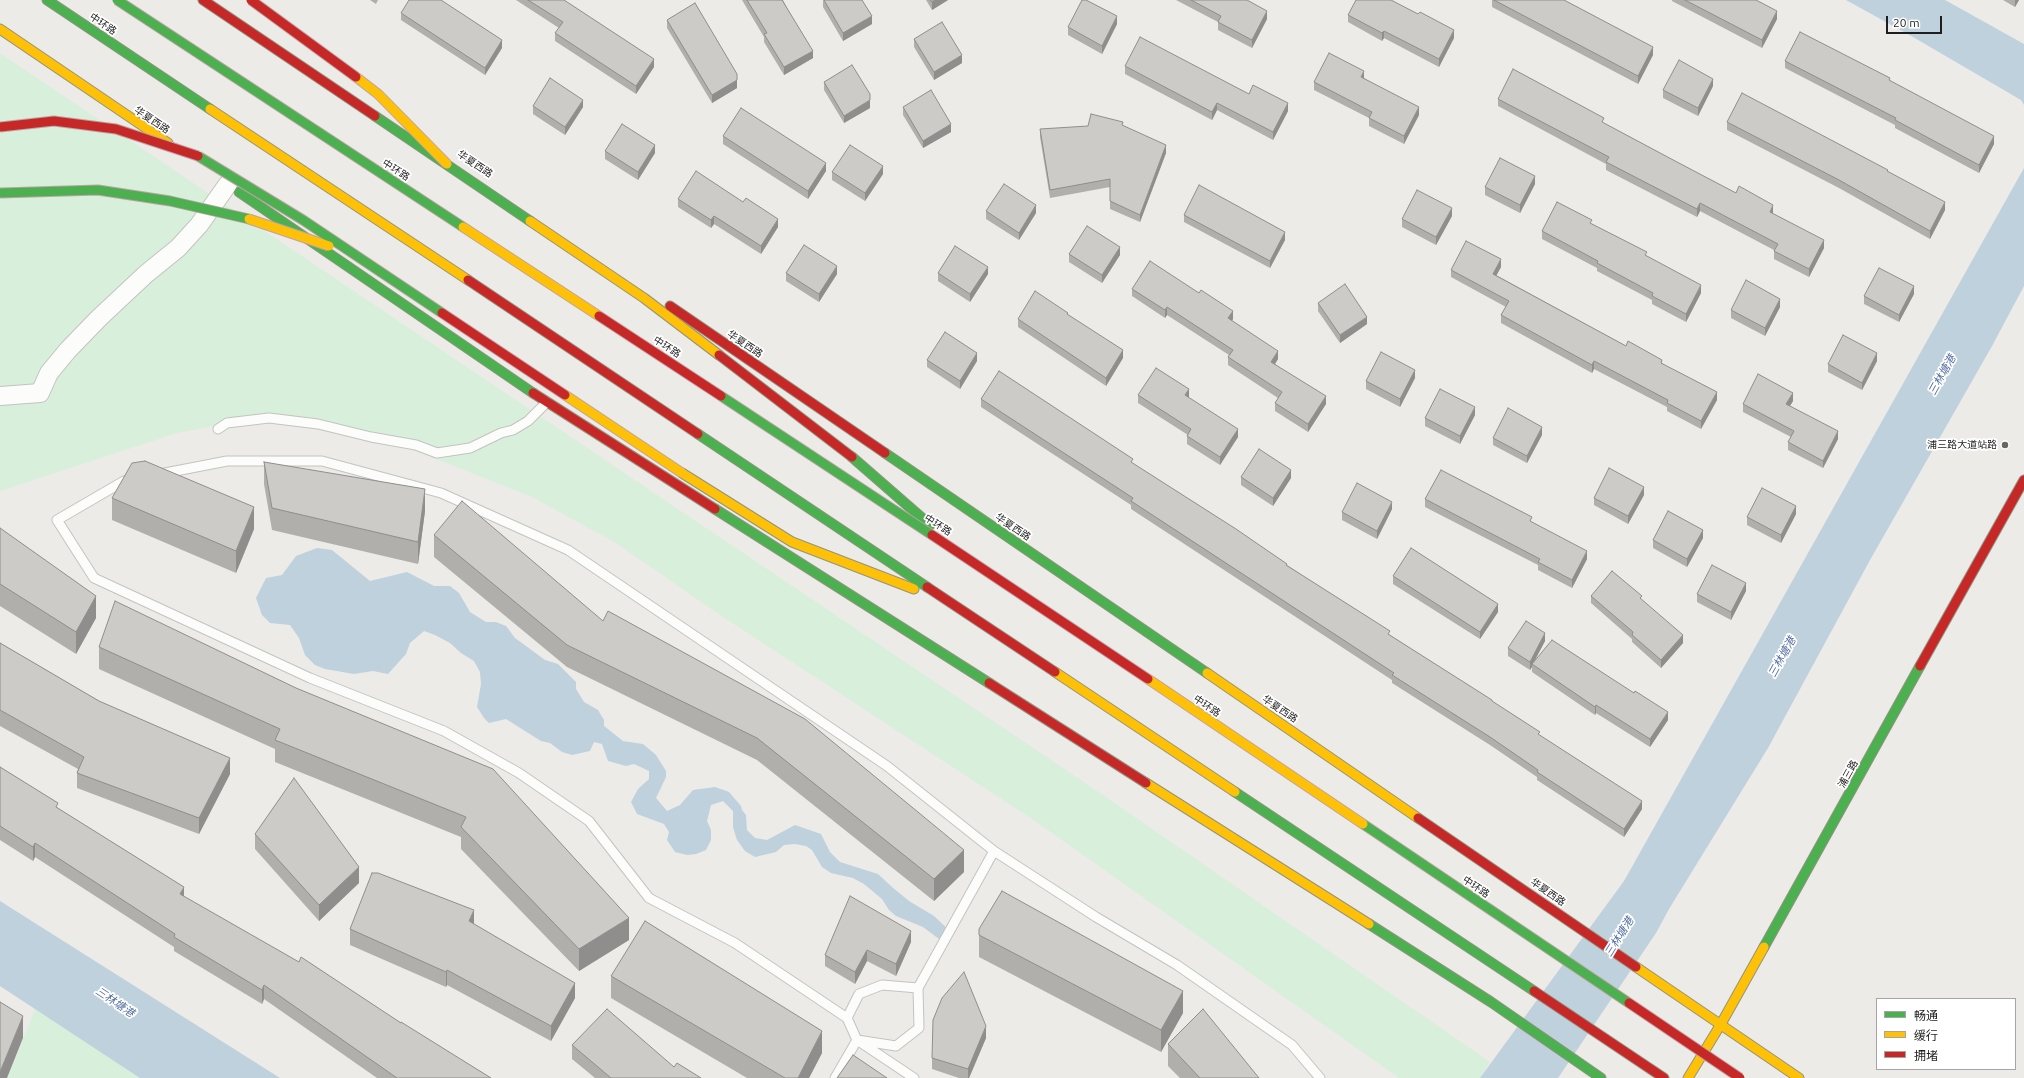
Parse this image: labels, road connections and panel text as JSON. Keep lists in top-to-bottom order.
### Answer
{
  "streets": {
    "main road": ["中环路", "华夏西路", "浦三路"]
  },
  "crossings": [
    ["华夏西路", "浦三路"]
  ],
  "water": ["三林塘港"],
  "places": ["浦三路大道站路"],
  "legend": ["畅通", "缓行", "拥堵"],
  "scale_bar": "20 m"
}
